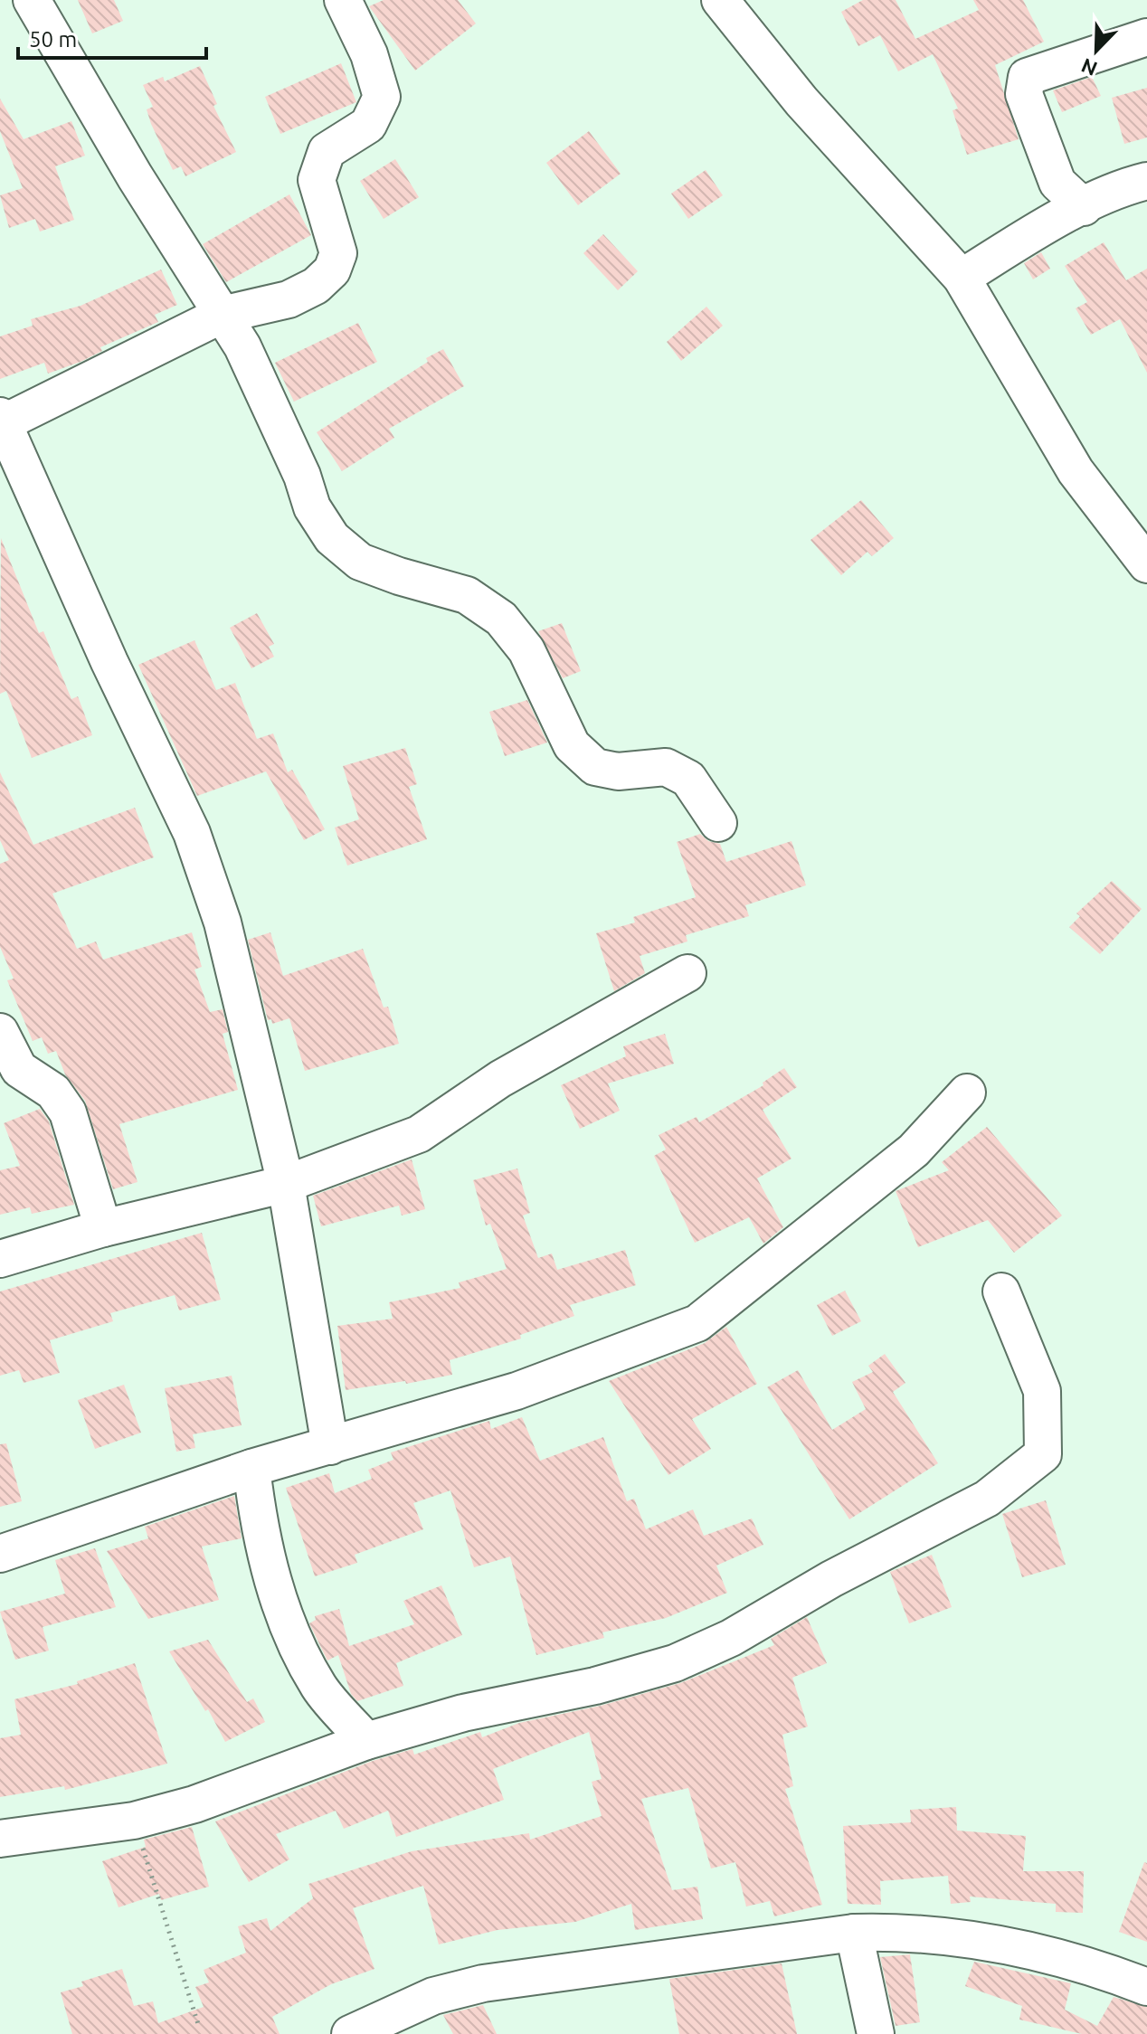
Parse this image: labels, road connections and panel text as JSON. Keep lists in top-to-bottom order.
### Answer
{
  "scale_bar": "50 m",
  "north": "bottom left"
}
